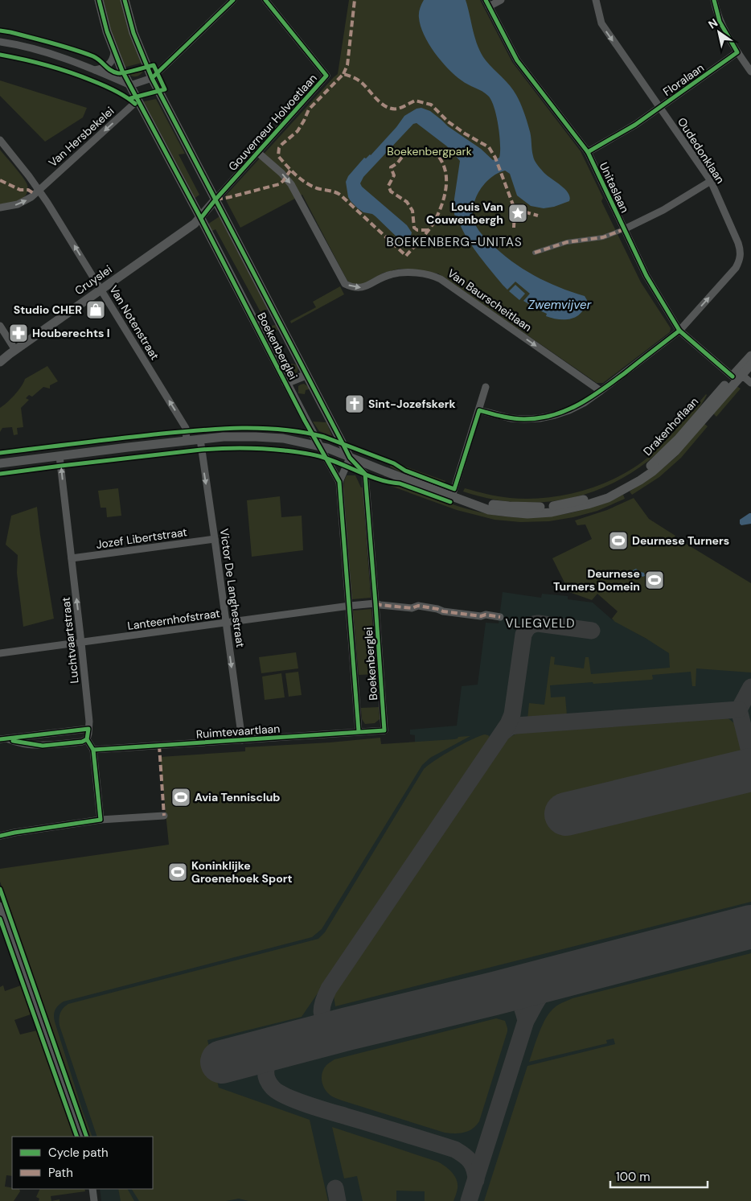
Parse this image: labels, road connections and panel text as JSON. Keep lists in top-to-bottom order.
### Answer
{
  "streets": {
    "street": [
      "Floralaan",
      "Gouverneur Holvoetlaan",
      "Van Hersbekelei",
      "Oudedonklaan",
      "Unitaslaan",
      "Cruyslei",
      "Van Baurscheitlaan",
      "Van Notenstraat",
      "Boekenberglei",
      "Drakenhoflaan",
      "Jozef Libertstraat",
      "Victor De Langhestraat",
      "Lanteernhofstraat",
      "Luchtvaartstraat",
      "Ruimtevaartlaan"
    ]
  },
  "crossings": [
    ["Floralaan", "Oudedonklaan"],
    ["Floralaan", "Unitaslaan"],
    ["Gouverneur Holvoetlaan", "Van Baurscheitlaan"],
    ["Gouverneur Holvoetlaan", "Boekenberglei"],
    ["Van Hersbekelei", "Van Notenstraat"],
    ["Van Hersbekelei", "Boekenberglei"],
    ["Oudedonklaan", "Unitaslaan"],
    ["Oudedonklaan", "Van Baurscheitlaan"],
    ["Unitaslaan", "Drakenhoflaan"],
    ["Cruyslei", "Van Notenstraat"],
    ["Cruyslei", "Boekenberglei"],
    ["Van Notenstraat", "Drakenhoflaan"],
    ["Boekenberglei", "Drakenhoflaan"],
    ["Boekenberglei", "Lanteernhofstraat"],
    ["Boekenberglei", "Ruimtevaartlaan"],
    ["Drakenhoflaan", "Victor De Langhestraat"],
    ["Drakenhoflaan", "Luchtvaartstraat"],
    ["Jozef Libertstraat", "Victor De Langhestraat"],
    ["Jozef Libertstraat", "Luchtvaartstraat"],
    ["Victor De Langhestraat", "Lanteernhofstraat"],
    ["Victor De Langhestraat", "Ruimtevaartlaan"],
    ["Lanteernhofstraat", "Luchtvaartstraat"]
  ],
  "one_way": [
    "Van Baurscheitlaan",
    "Van Notenstraat",
    "Victor De Langhestraat",
    "Luchtvaartstraat"
  ],
  "districts": ["BOEKENBERG-UNITAS", "VLIEGVELD"],
  "water": ["Zwemvijver"],
  "parks": ["Boekenbergpark"],
  "places": {
    "place": ["Louis Van Couwenbergh"],
    "shop": ["Studio CHER"],
    "pharmacy": ["Houberechts I"],
    "church": ["Sint-Jozefskerk"],
    "sports": [
      "Deurnese Turners",
      "Deurnese Turners Domein",
      "Avia Tennisclub",
      "Koninklijke Groenehoek Sport"
    ]
  },
  "legend": ["Cycle path", "Path"],
  "scale_bar": "100 m",
  "north": "top left"
}
